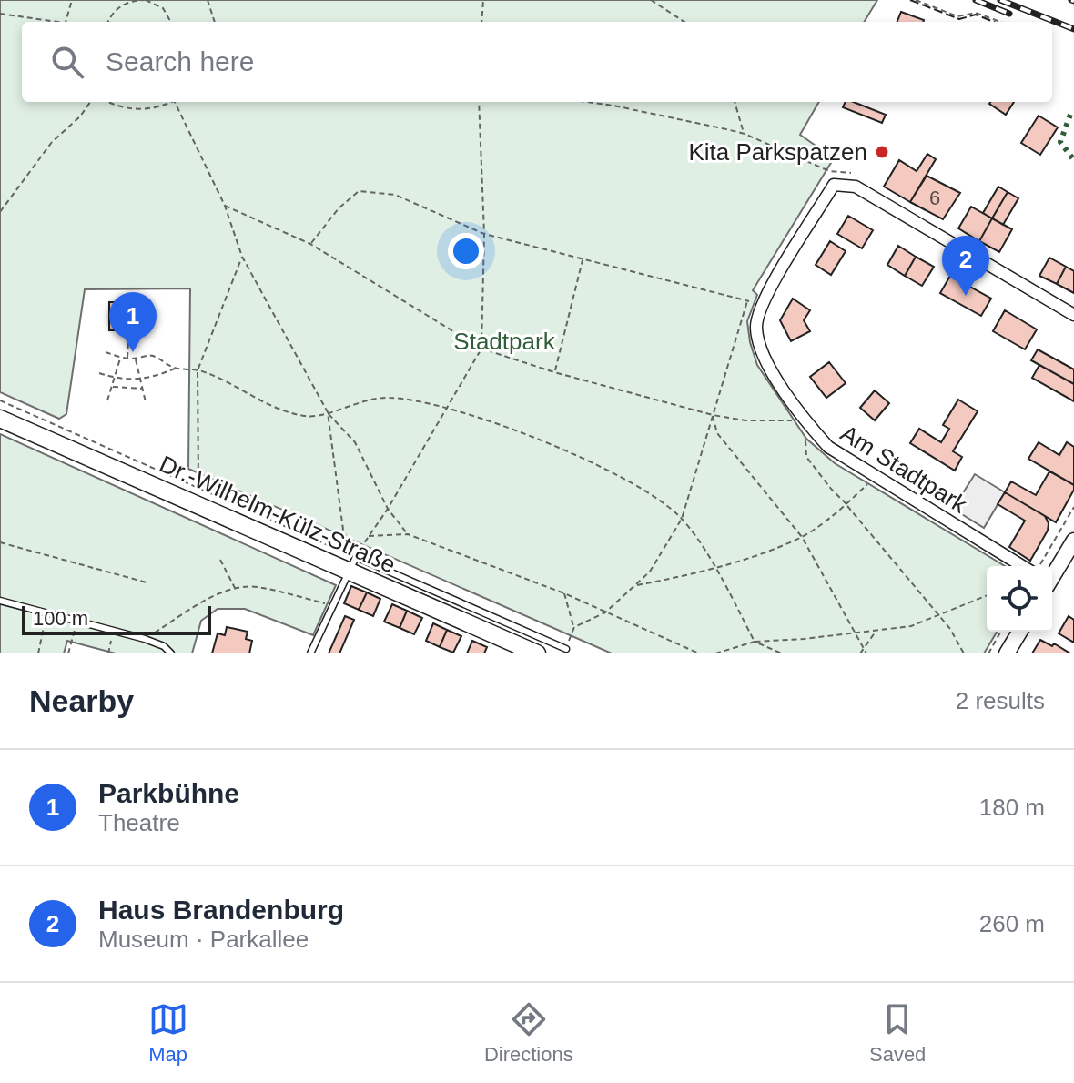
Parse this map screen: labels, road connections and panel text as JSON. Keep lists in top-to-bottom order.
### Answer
{
  "streets": {
    "main road": ["Dr.-Wilhelm-Külz-Straße"],
    "street": ["Am Stadtpark"]
  },
  "parks": ["Stadtpark"],
  "places": ["Kita Parkspatzen"],
  "house_numbers": ["6"],
  "scale_bar": "100 m",
  "page": {
    "search": "Search here",
    "pins": ["2", "1"],
    "scale": "100 m",
    "heading": ["Nearby", "2 results"],
    "list": [
      {
        "mark": "1",
        "name": "Parkbühne",
        "note": "Theatre",
        "value": "180 m"
      },
      {
        "mark": "2",
        "name": "Haus Brandenburg",
        "note": "Museum · Parkallee",
        "value": "260 m"
      }
    ],
    "nav": ["Map", "Directions", "Saved"]
  }
}
